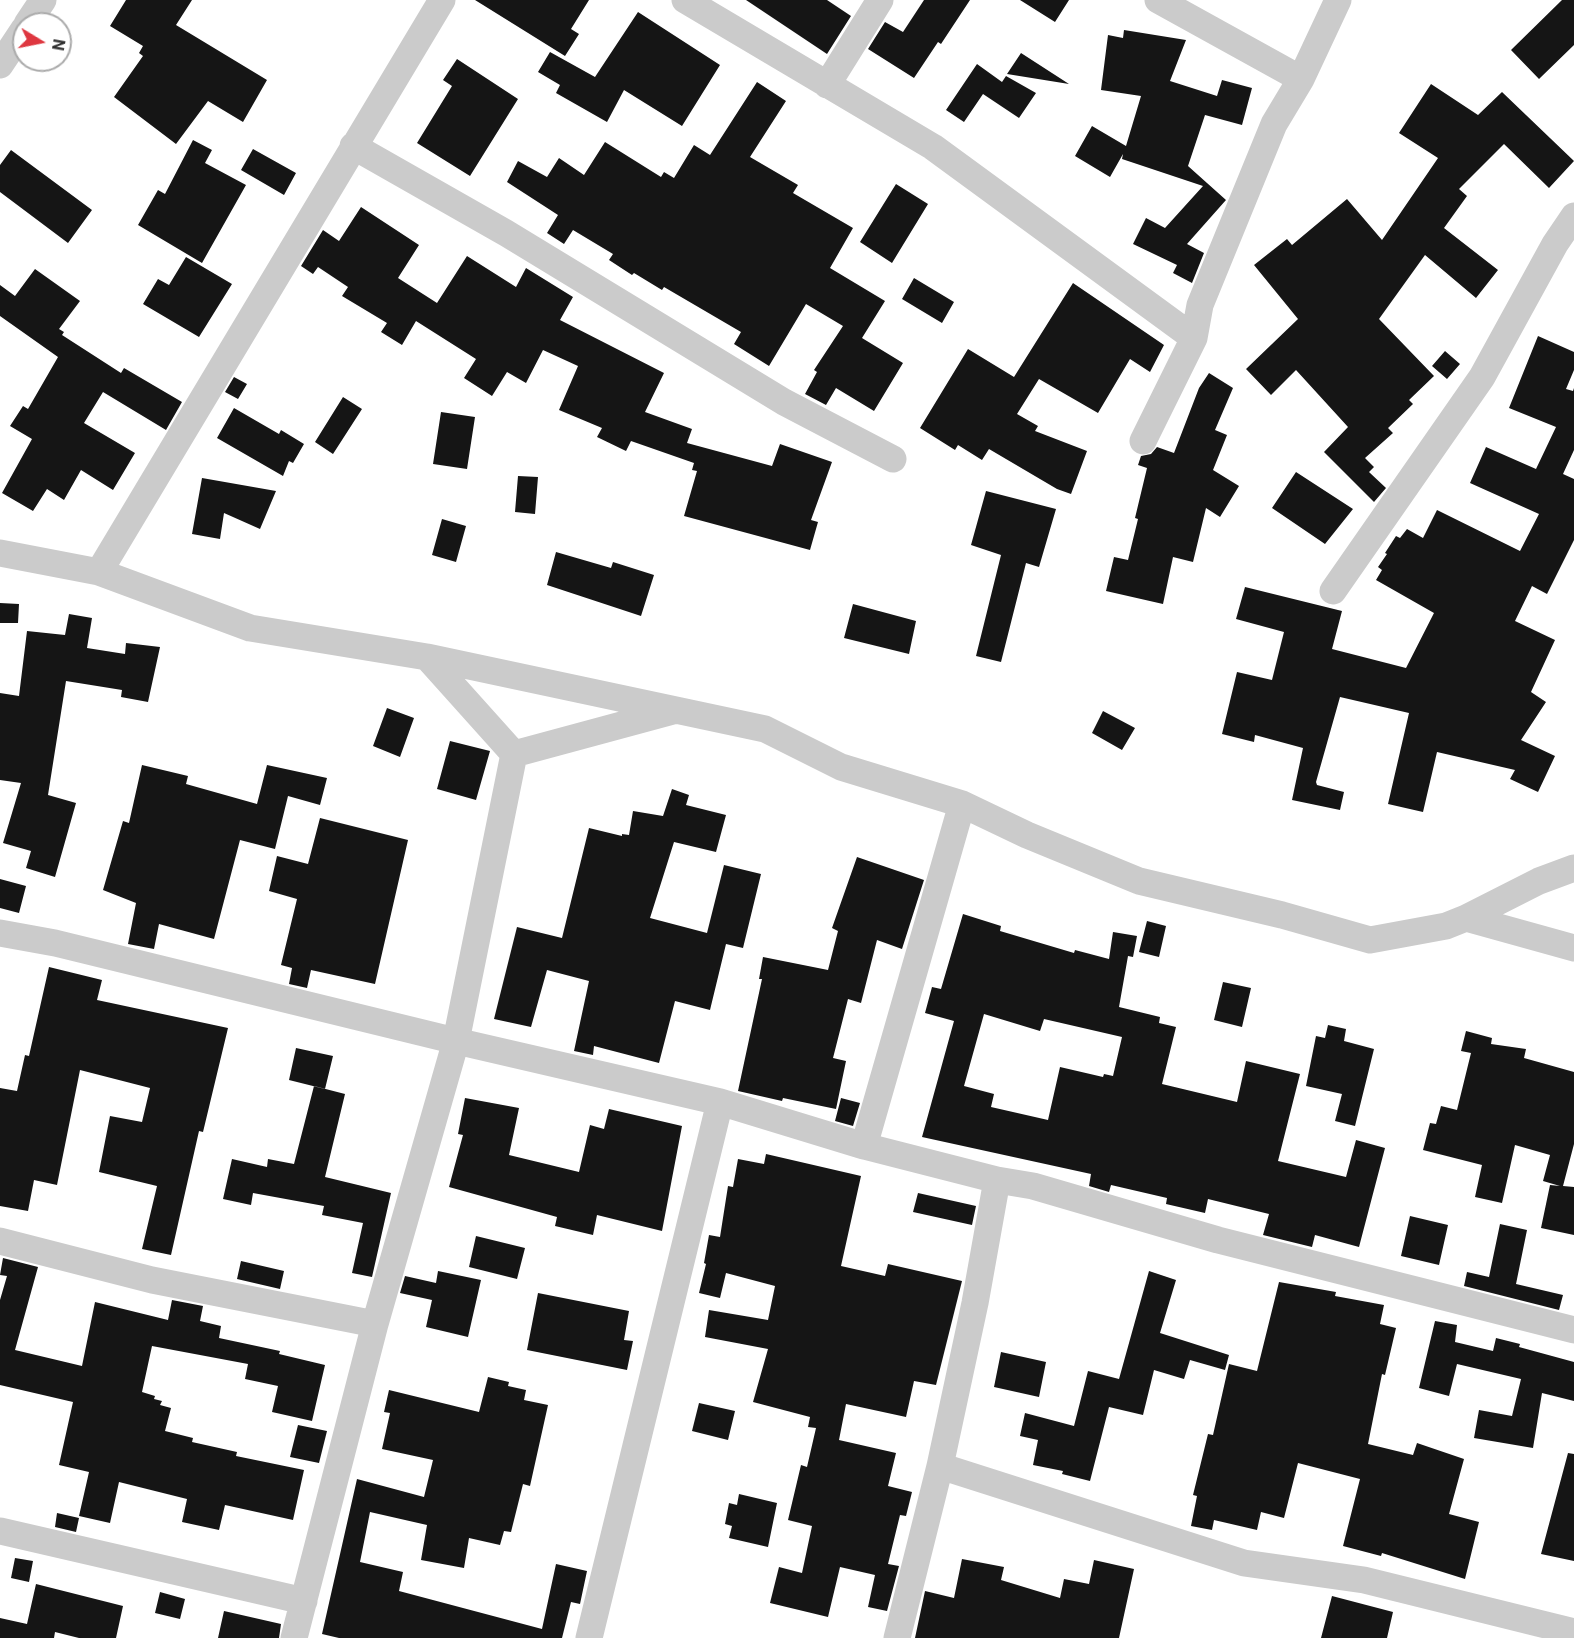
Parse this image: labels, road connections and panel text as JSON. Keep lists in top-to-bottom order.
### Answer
{
  "north": "right"
}
